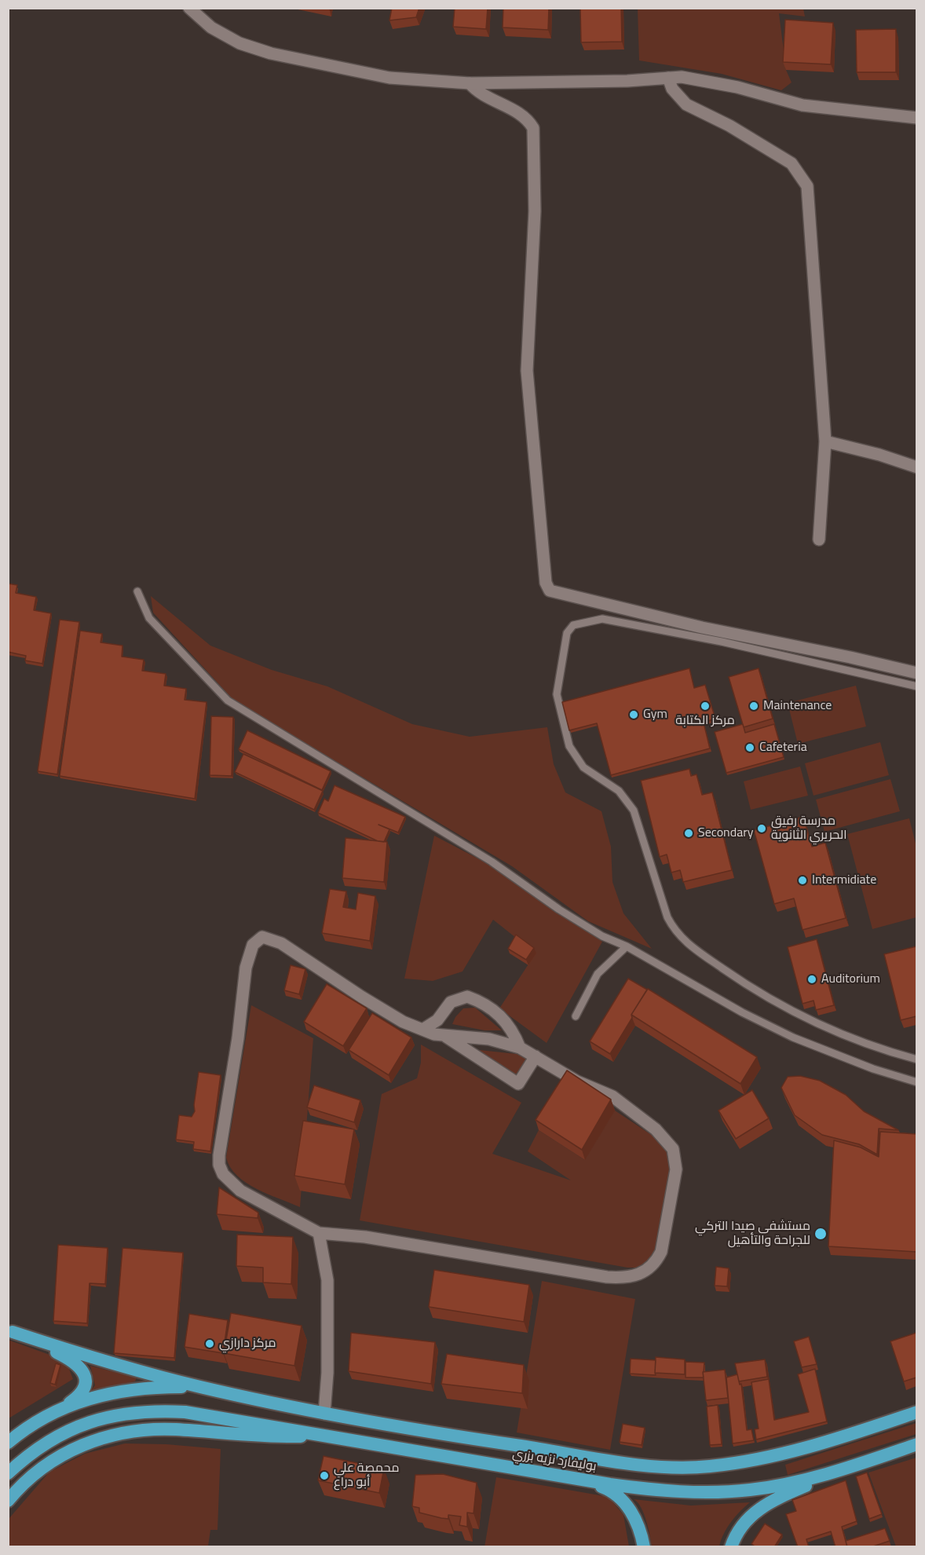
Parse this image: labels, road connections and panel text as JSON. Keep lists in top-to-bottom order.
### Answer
{
  "streets": {
    "highway": ["بوليفارد نزيه بزري"]
  },
  "places": [
    "مركز الكتابة",
    "Maintenance",
    "Gym",
    "Cafeteria",
    "مدرسة رفيق الحريري الثانوية",
    "Secondary",
    "Intermidiate",
    "Auditorium",
    "مستشفى صيدا التركي للجراحة والتأهيل",
    "مركز دارازي",
    "محمصة علي أبو دراع"
  ]
}
